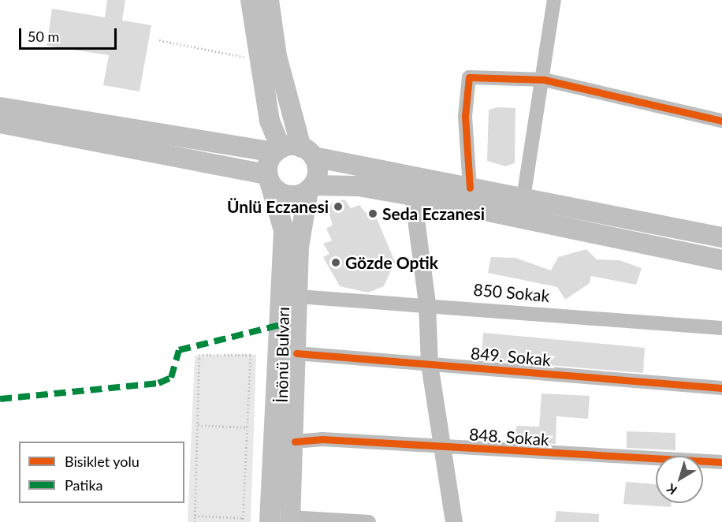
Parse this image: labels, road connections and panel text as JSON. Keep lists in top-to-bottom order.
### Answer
{
  "streets": {
    "main road": ["İnönü Bulvarı"],
    "street": ["850 Sokak", "849. Sokak", "848. Sokak"]
  },
  "crossings": [
    ["850 Sokak", "İnönü Bulvarı"],
    ["İnönü Bulvarı", "849. Sokak"],
    ["İnönü Bulvarı", "848. Sokak"]
  ],
  "places": ["Ünlü Eczanesi", "Seda Eczanesi", "Gözde Optik"],
  "legend": ["Bisiklet yolu", "Patika"],
  "scale_bar": "50 m",
  "north": "bottom left"
}
